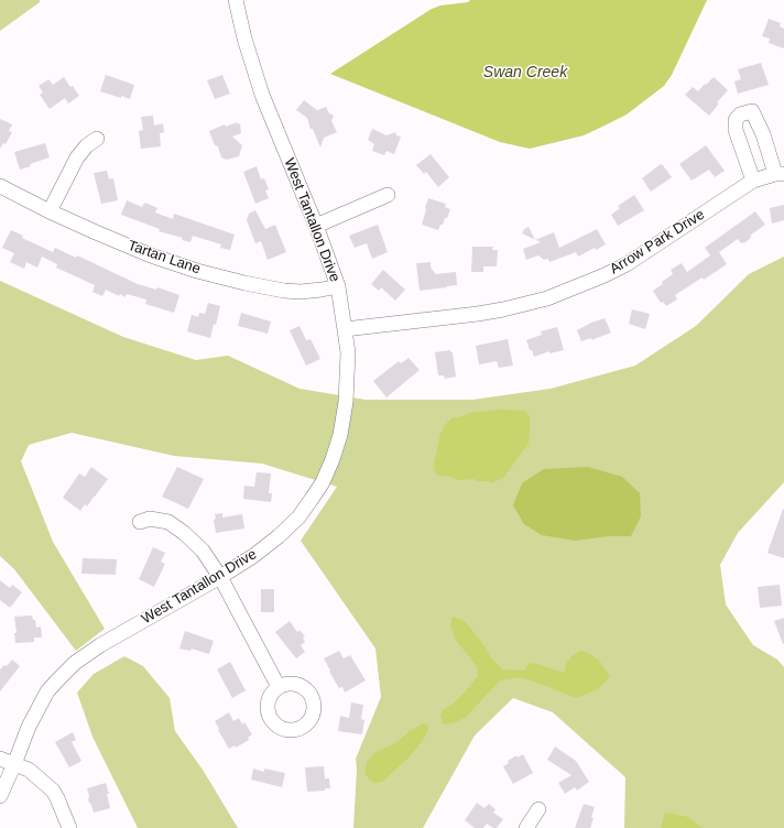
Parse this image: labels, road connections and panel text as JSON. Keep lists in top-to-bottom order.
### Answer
{
  "streets": {
    "street": ["West Tantallon Drive", "Arrow Park Drive", "Tartan Lane"]
  },
  "crossings": [
    ["West Tantallon Drive", "Arrow Park Drive"],
    ["West Tantallon Drive", "Tartan Lane"]
  ],
  "water": ["Swan Creek"]
}
